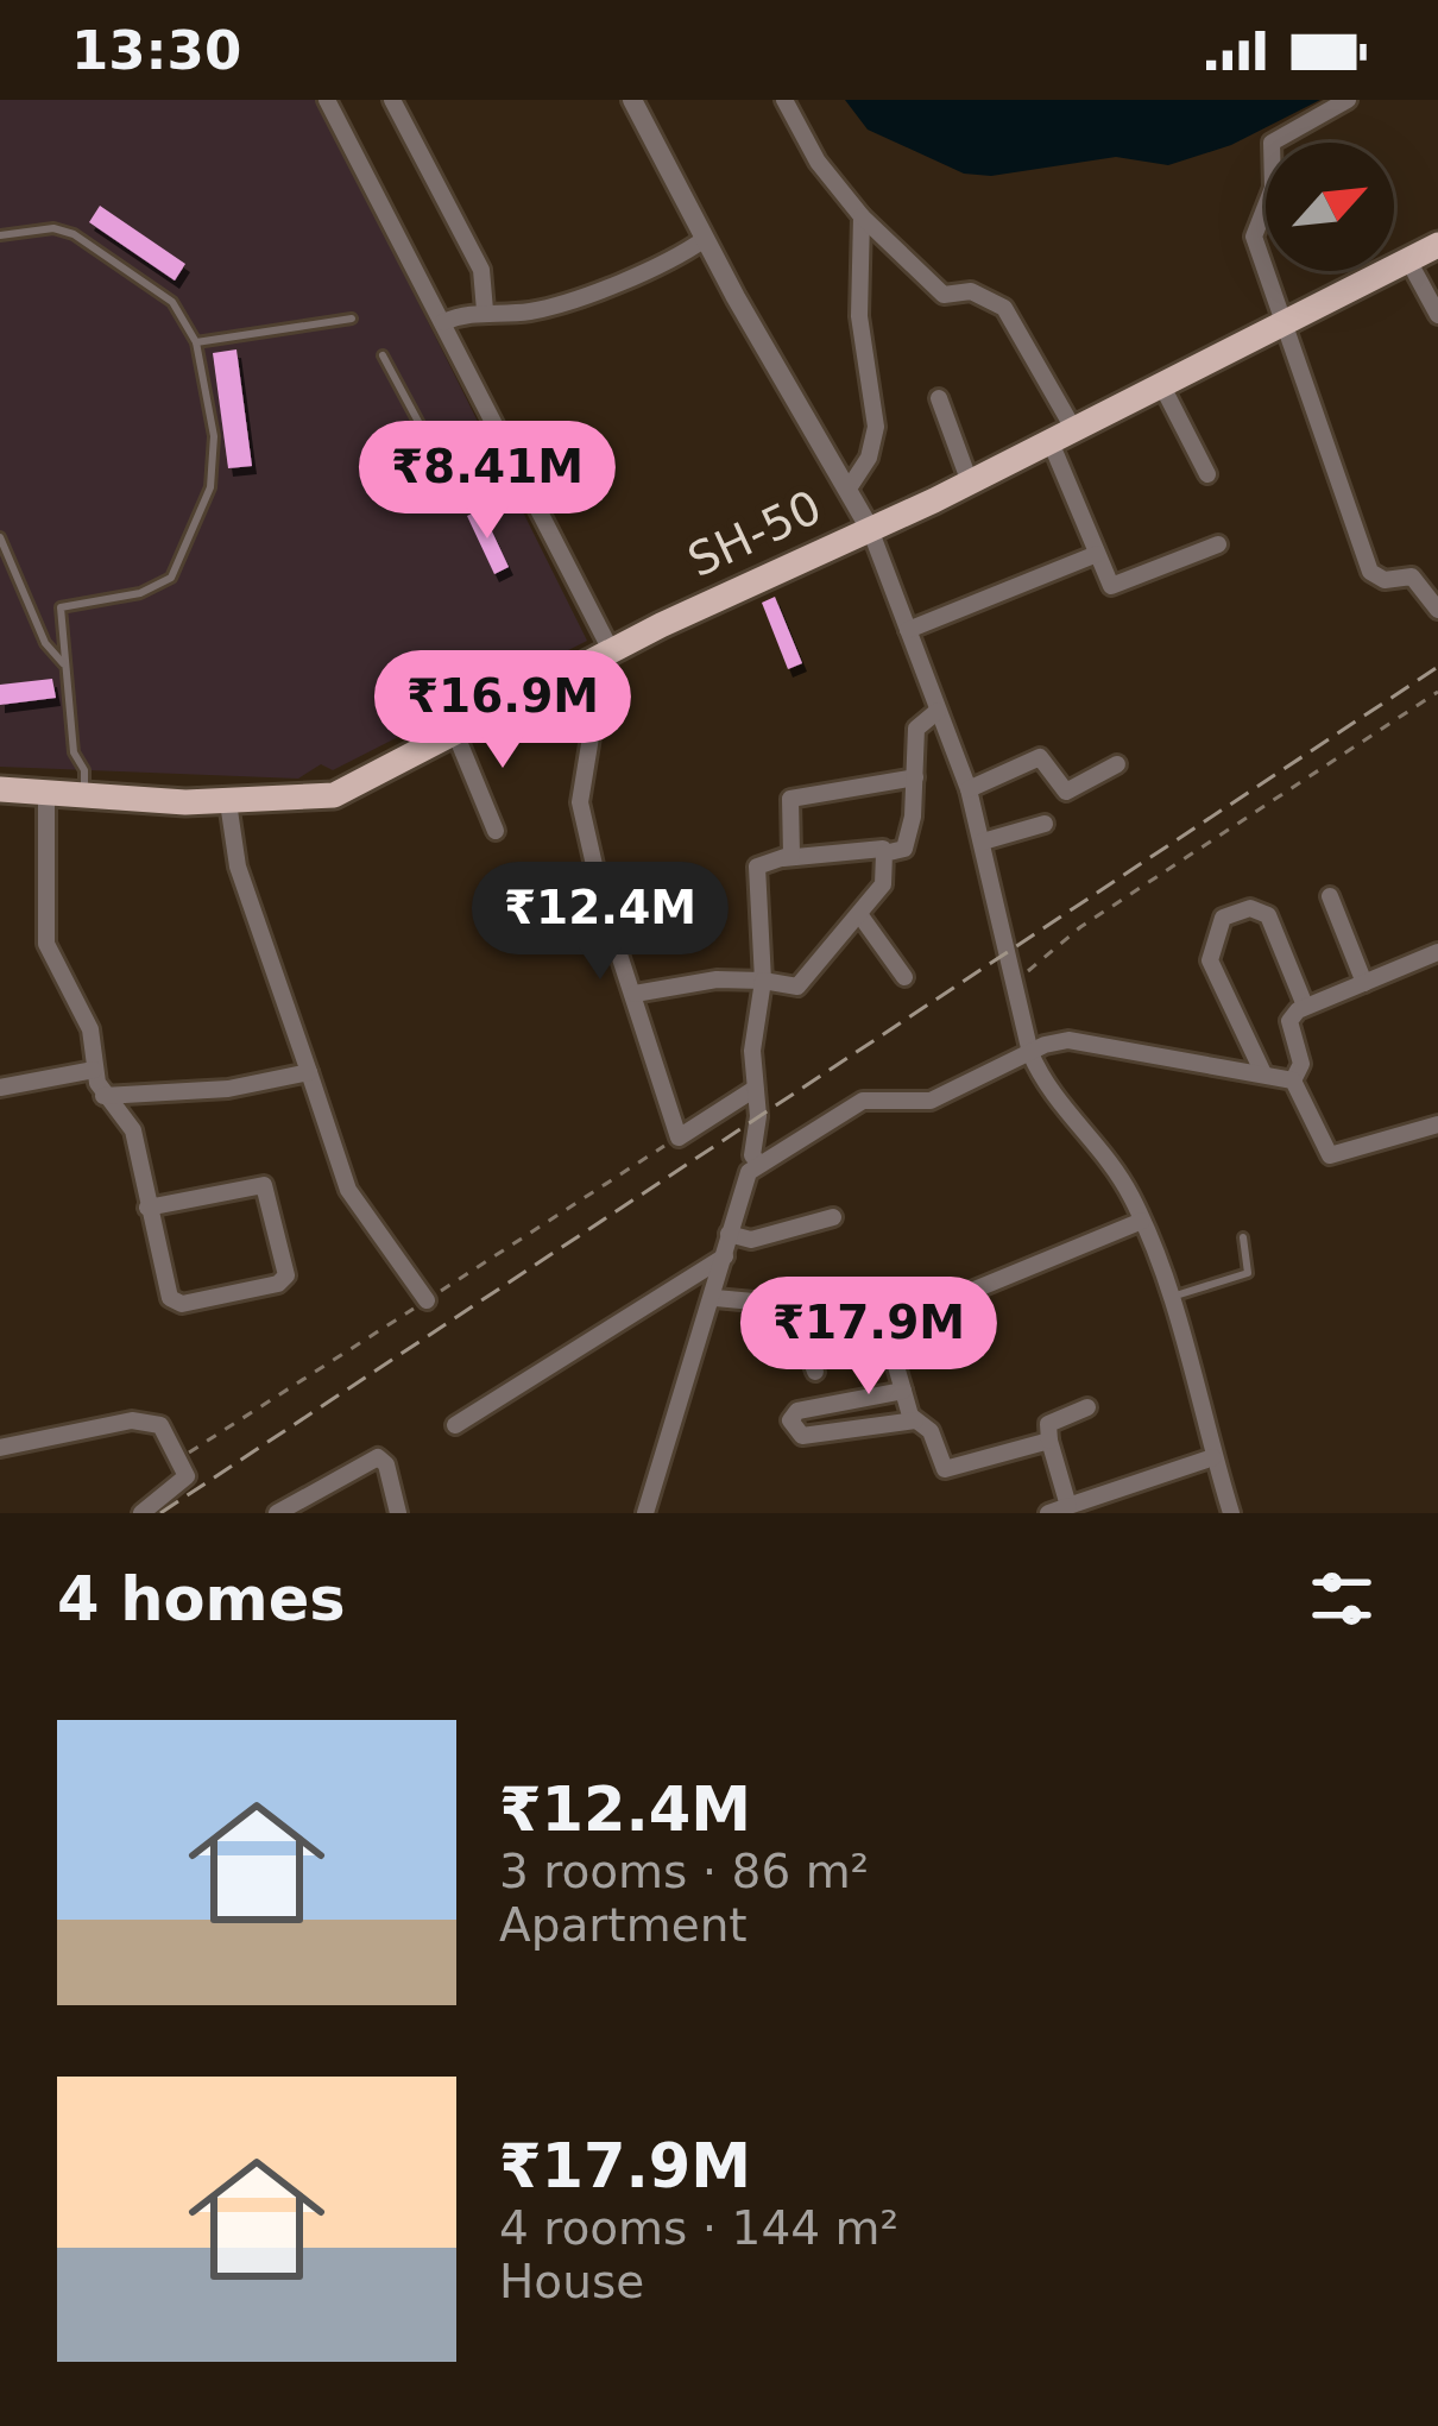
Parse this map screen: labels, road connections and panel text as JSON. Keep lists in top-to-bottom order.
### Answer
{
  "streets": {
    "main road": ["SH-50"]
  },
  "north": "top right",
  "page": {
    "status": "13:30",
    "price": [
      "₹8.41M",
      "₹16.9M",
      "₹12.4M",
      "₹17.9M"
    ],
    "heading": "4 homes",
    "list": [
      {
        "name": "₹12.4M",
        "note": "3 rooms · 86 m² · Apartment"
      },
      {
        "name": "₹17.9M",
        "note": "4 rooms · 144 m² · House"
      }
    ]
  }
}
